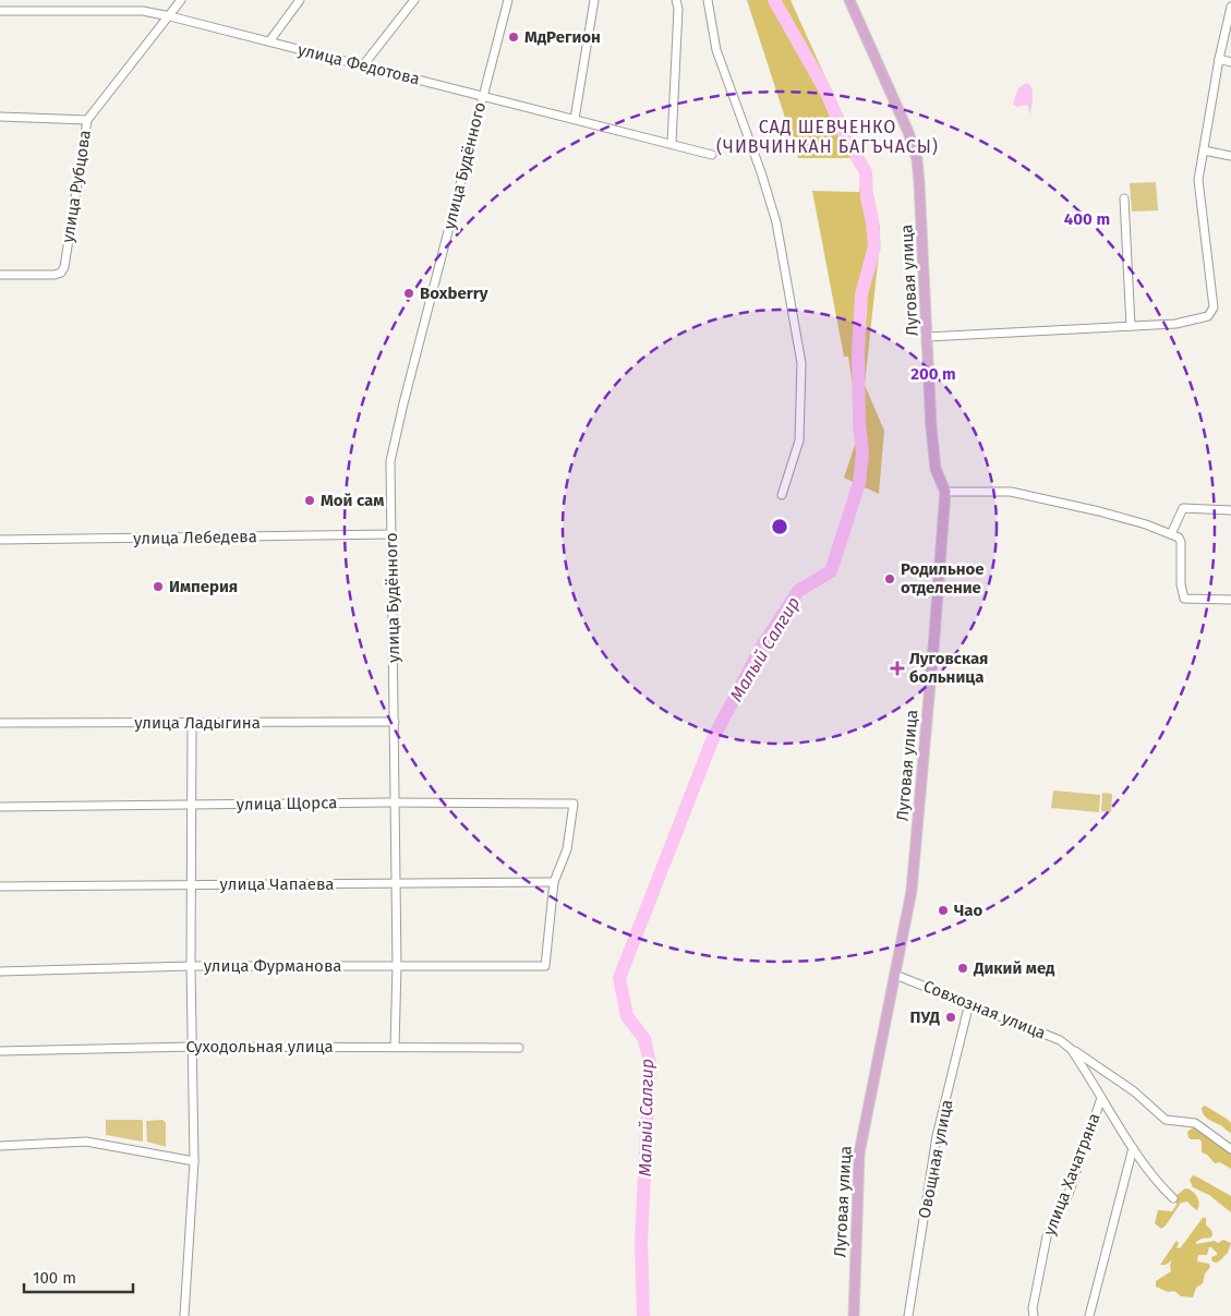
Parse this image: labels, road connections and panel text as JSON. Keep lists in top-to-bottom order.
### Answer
{
  "streets": {
    "main road": ["Луговая улица"],
    "street": [
      "улица Федотова",
      "улица Будённого",
      "улица Рубцова",
      "улица Лебедева",
      "улица Ладыгина",
      "улица Щорса",
      "улица Чапаева",
      "улица Фурманова",
      "Совхозная улица",
      "Суходольная улица",
      "Овощная улица",
      "улица Хачатряна"
    ]
  },
  "crossings": [
    ["улица Федотова", "улица Будённого"],
    ["улица Федотова", "улица Рубцова"],
    ["улица Будённого", "улица Лебедева"],
    ["улица Будённого", "улица Ладыгина"],
    ["улица Будённого", "улица Щорса"],
    ["улица Будённого", "улица Чапаева"],
    ["улица Будённого", "улица Фурманова"],
    ["улица Будённого", "Суходольная улица"],
    ["Луговая улица", "Совхозная улица"],
    ["улица Щорса", "улица Чапаева"],
    ["улица Щорса", "улица Фурманова"],
    ["улица Чапаева", "улица Фурманова"],
    ["Совхозная улица", "Овощная улица"],
    ["Совхозная улица", "улица Хачатряна"]
  ],
  "districts": ["САД ШЕВЧЕНКО (ЧИВЧИНКАН БАГЪЧАСЫ)"],
  "water": ["Малый Салгир"],
  "places": {
    "other": [
      "МдРегион",
      "Boxberry",
      "Мой сам",
      "Родильное отделение",
      "Империя",
      "Чао",
      "Дикий мед",
      "ПУД"
    ],
    "health": ["Луговская больница"]
  },
  "scale_bar": "100 m",
  "rings": ["400 m", "200 m"]
}
